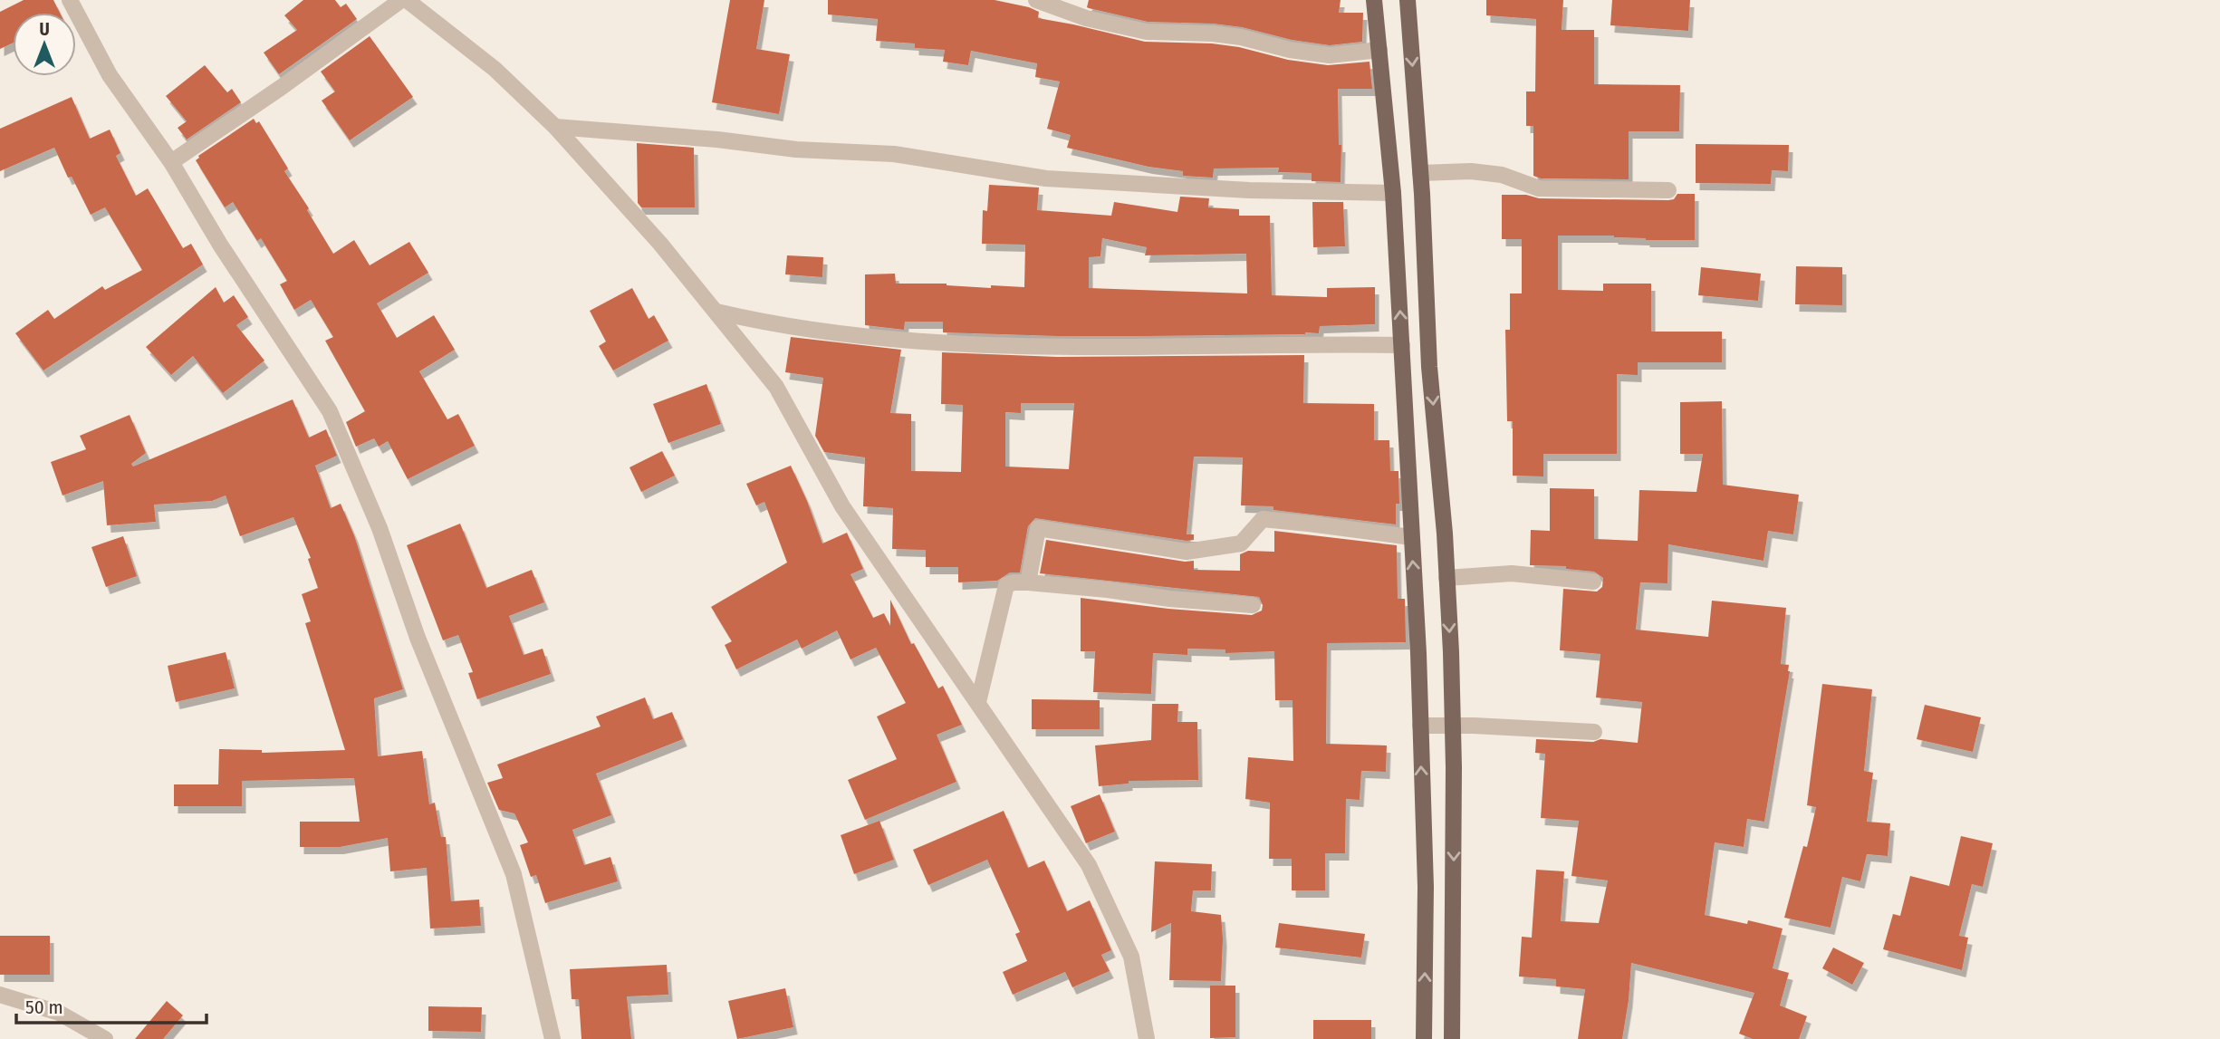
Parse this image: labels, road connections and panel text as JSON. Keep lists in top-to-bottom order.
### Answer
{
  "scale_bar": "50 m",
  "north": "top"
}
